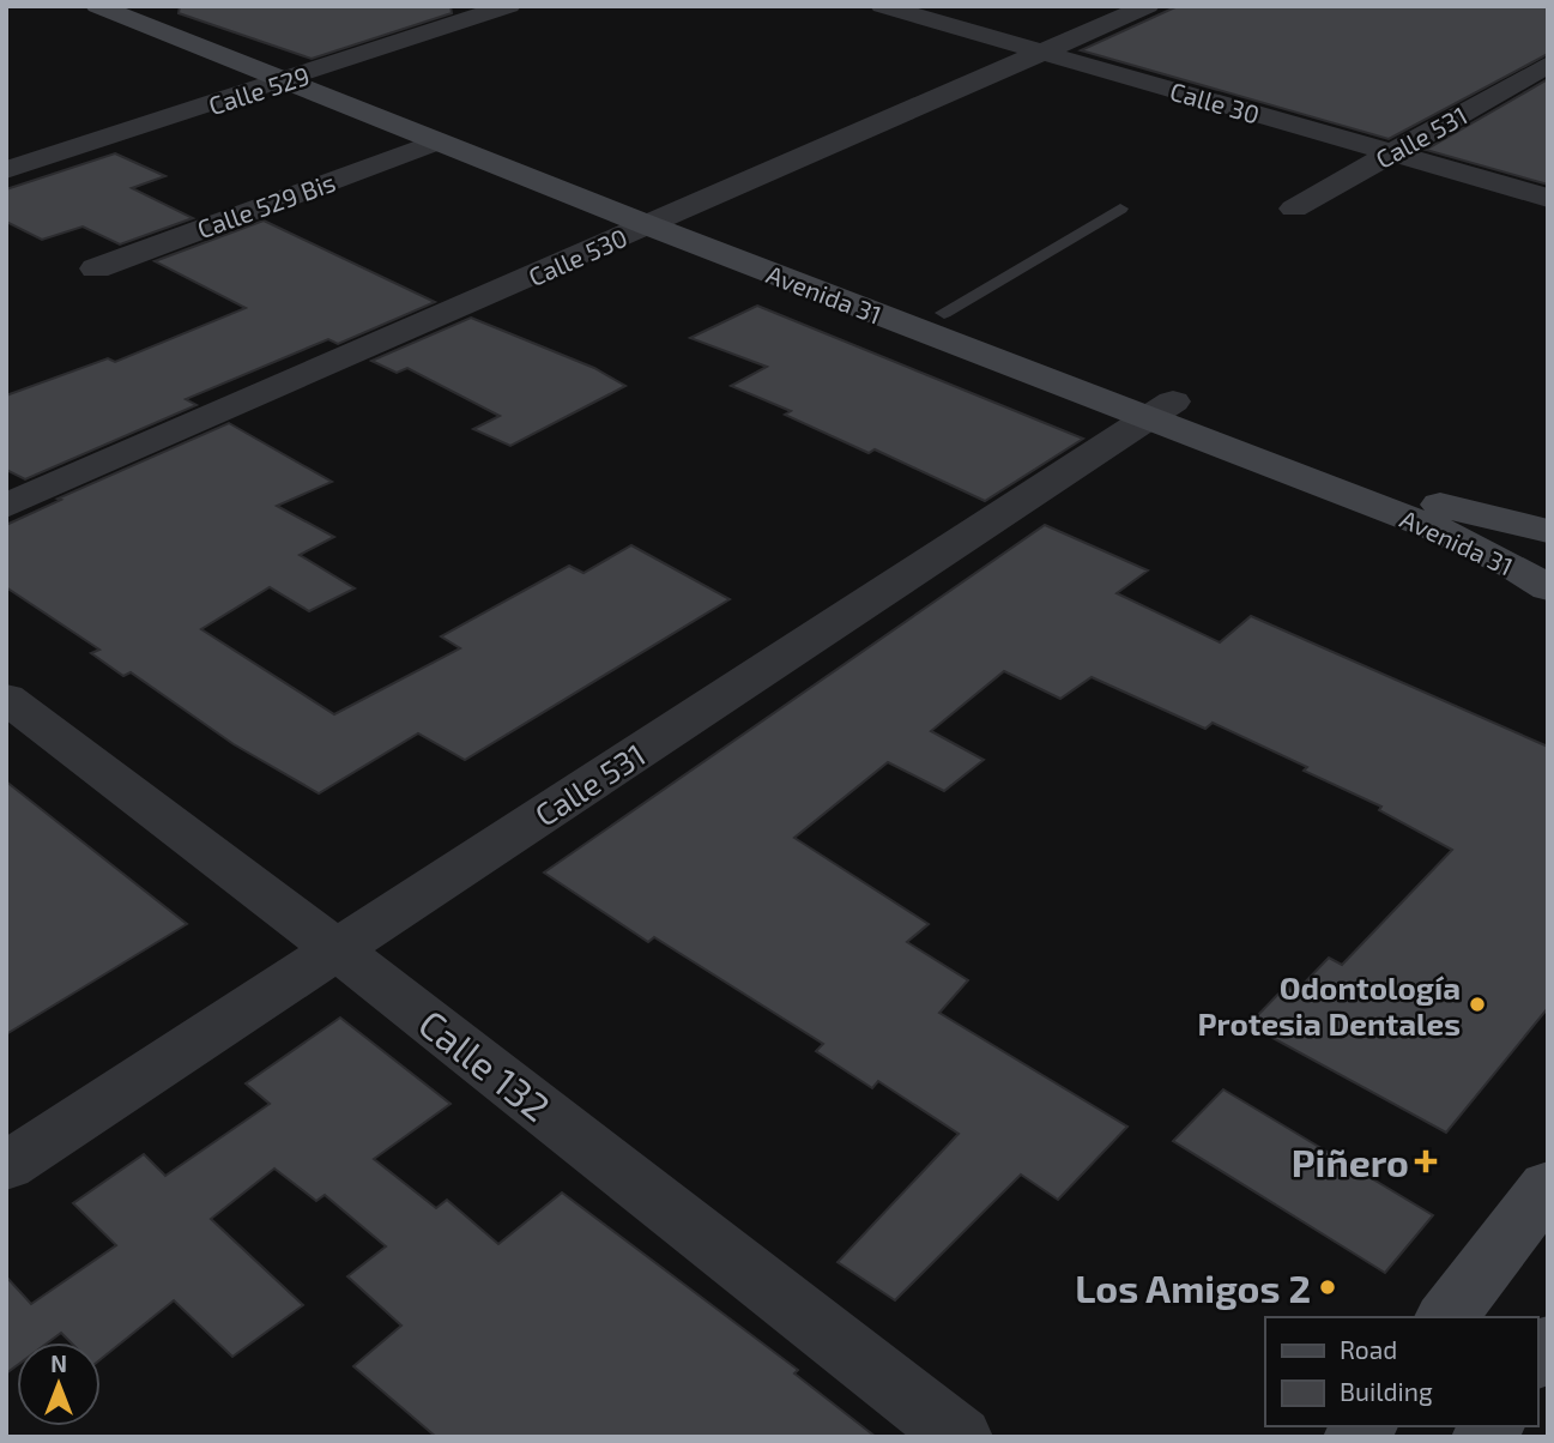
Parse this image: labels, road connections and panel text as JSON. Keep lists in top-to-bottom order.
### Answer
{
  "streets": {
    "main road": ["Avenida 31"],
    "street": [
      "Calle 529",
      "Calle 30",
      "Calle 531",
      "Calle 529 Bis",
      "Calle 530",
      "Calle 132"
    ]
  },
  "crossings": [
    ["Calle 529", "Avenida 31"],
    ["Calle 30", "Calle 531"],
    ["Calle 30", "Calle 530"],
    ["Calle 531", "Avenida 31"],
    ["Calle 531", "Calle 132"],
    ["Calle 529 Bis", "Avenida 31"],
    ["Calle 530", "Avenida 31"]
  ],
  "places": {
    "other": ["Odontología Protesia Dentales", "Los Amigos 2"],
    "health": ["Piñero"]
  },
  "legend": ["Road", "Building"],
  "north": "top"
}
